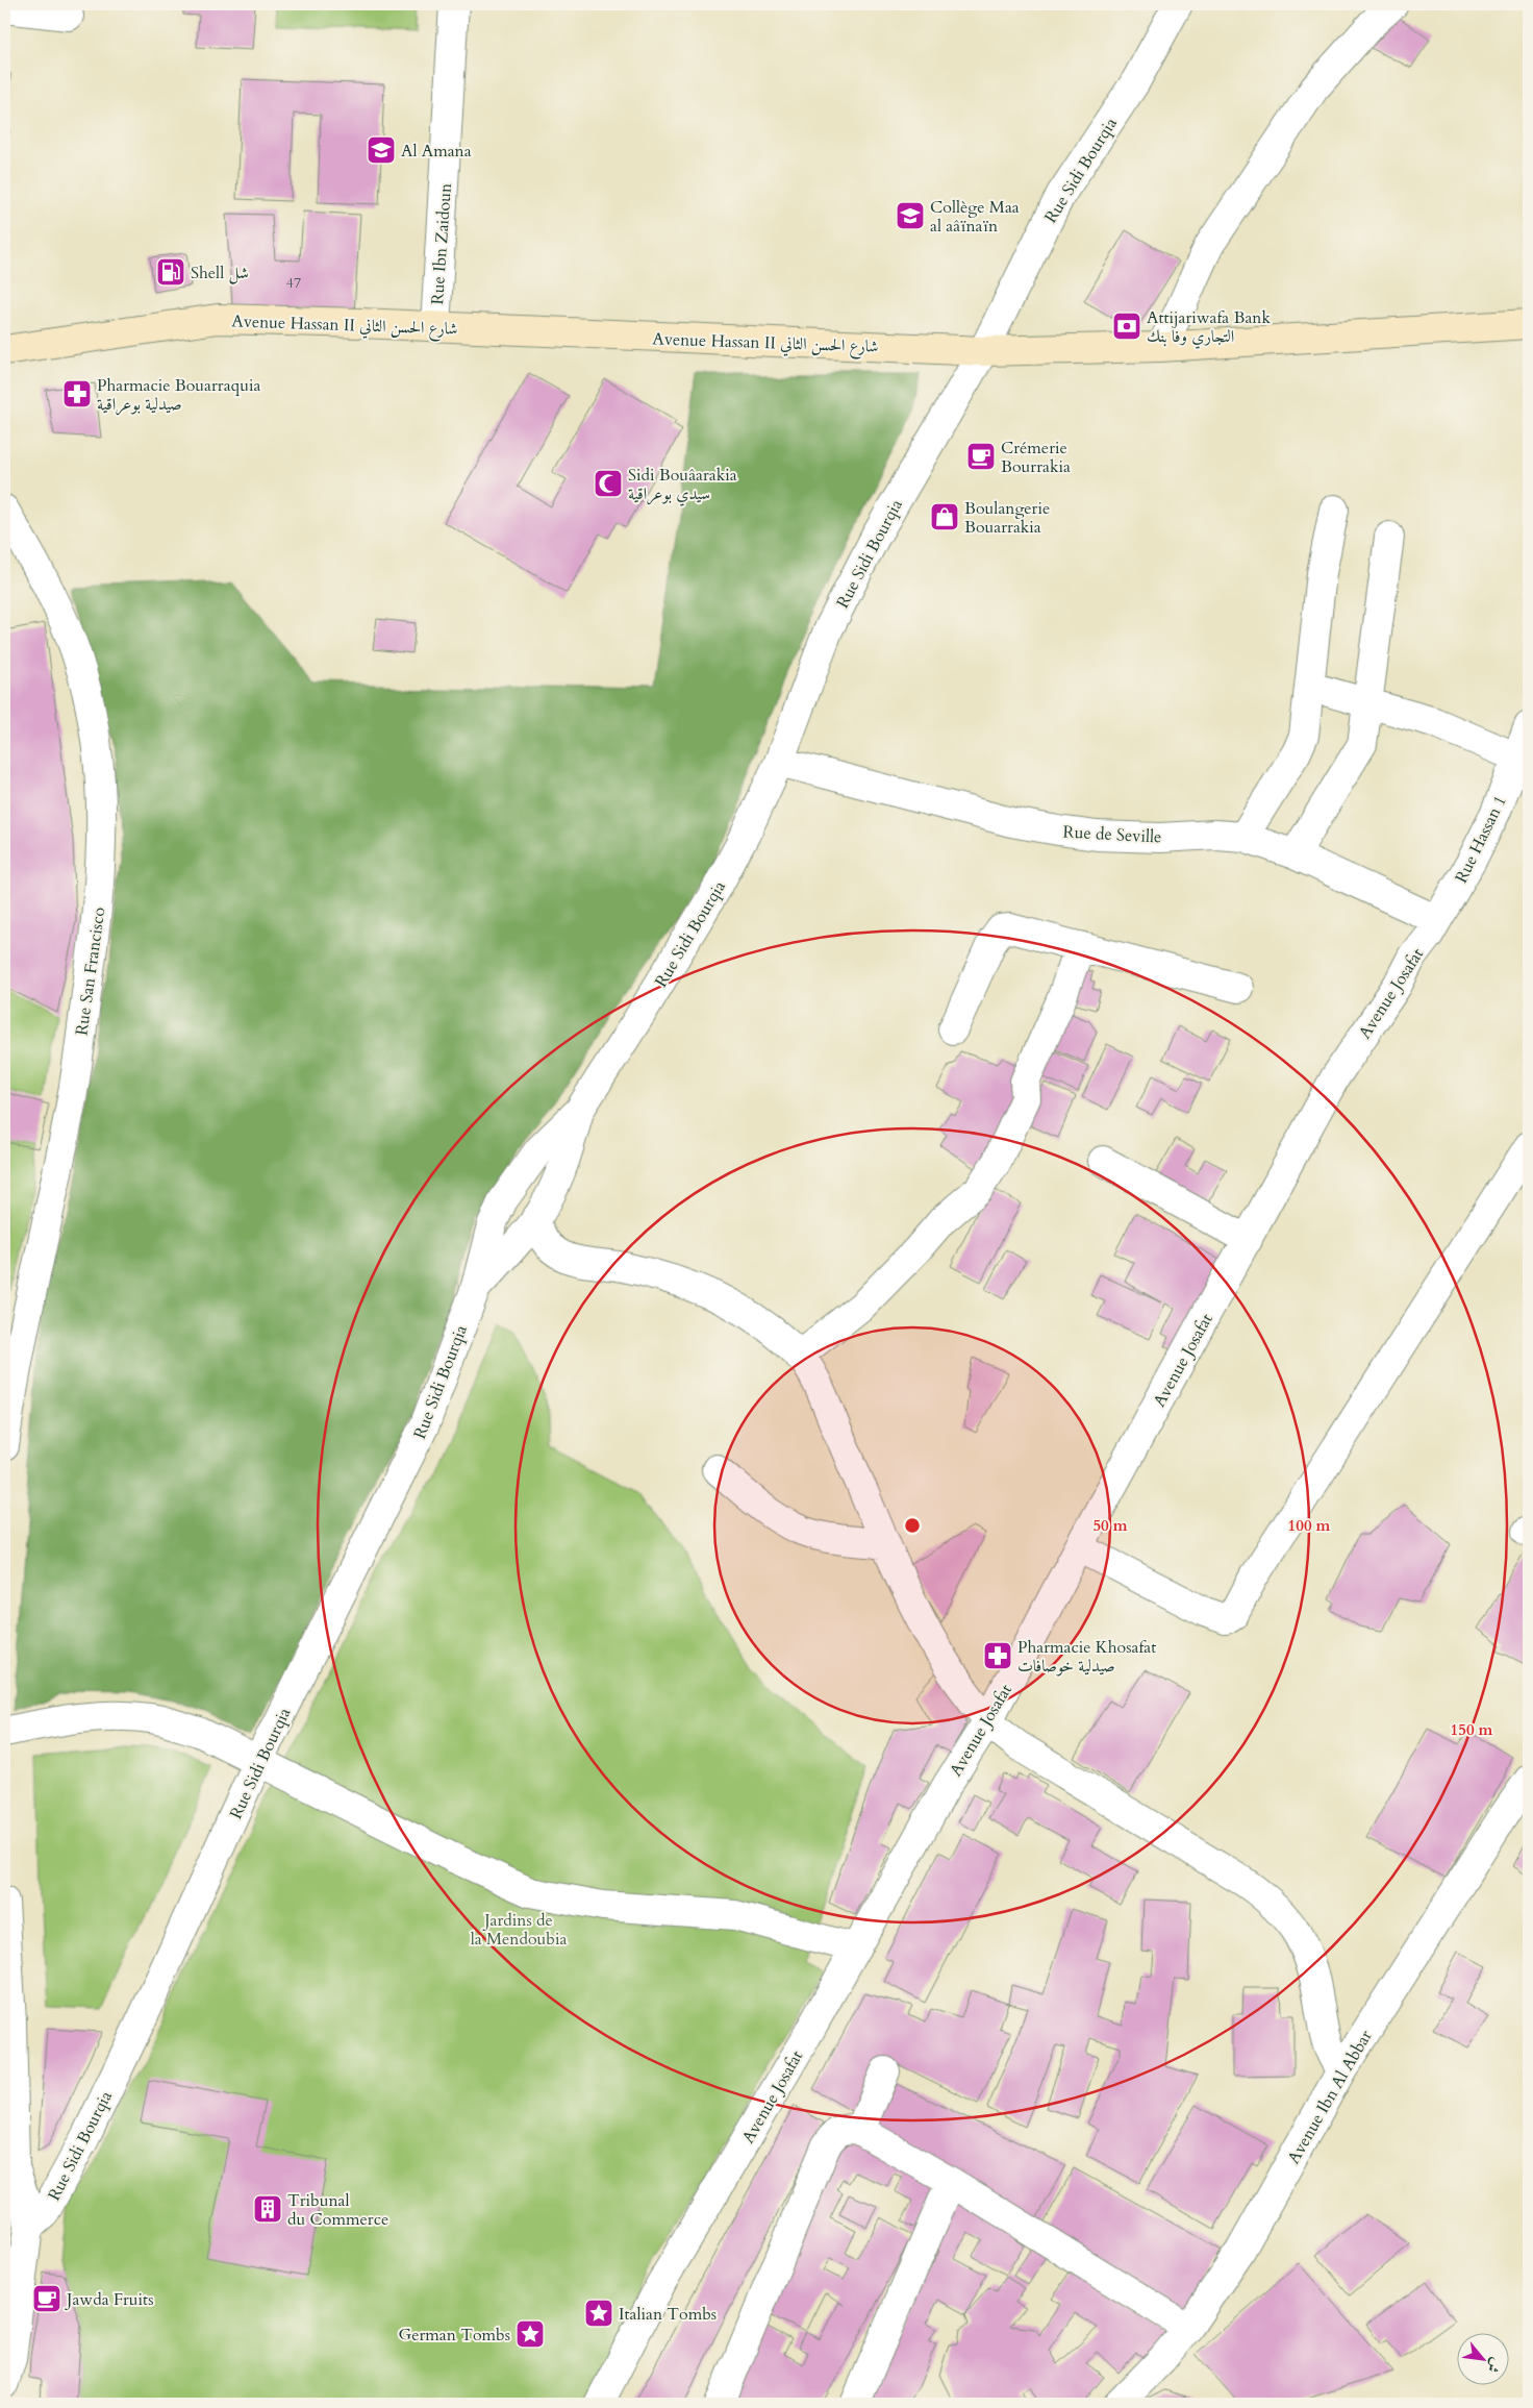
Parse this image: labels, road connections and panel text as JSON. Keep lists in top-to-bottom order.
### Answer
{
  "streets": {
    "street": [
      "Rue Sidi Bourqia",
      "Rue Ibn Zaidoun",
      "Avenue Hassan II شارع الحسن الثاني",
      "Rue de Seville",
      "Rue Hassan 1",
      "Rue San Francisco",
      "Avenue Josafat",
      "Avenue Ibn Al Abbar"
    ]
  },
  "crossings": [
    ["Rue Sidi Bourqia", "Avenue Hassan II شارع الحسن الثاني"],
    ["Rue Sidi Bourqia", "Rue de Seville"],
    ["Rue Ibn Zaidoun", "Avenue Hassan II شارع الحسن الثاني"],
    ["Rue de Seville", "Rue Hassan 1"],
    ["Rue de Seville", "Avenue Josafat"],
    ["Rue Hassan 1", "Avenue Josafat"]
  ],
  "parks": ["Jardins de la Mendoubia"],
  "places": {
    "school or university": ["Al Amana", "Collège Maa al aâïnaïn"],
    "fuel station": ["Shell شل"],
    "bank": ["Attijariwafa Bank التجاري وفا بنك"],
    "pharmacy": ["Pharmacie Bouarraquia صيدلية بوعراقية", "Pharmacie Khosafat صيدلية خوصافات"],
    "cafe": ["Crémerie Bourrakia", "Jawda Fruits"],
    "mosque": ["Sidi Bouâarakia سيدي بوعراقية"],
    "shop": ["Boulangerie Bouarrakia"],
    "building": ["Tribunal du Commerce"],
    "place": ["Italian Tombs", "German Tombs"]
  },
  "house_numbers": ["47"],
  "north": "bottom right",
  "rings": ["50 m", "100 m", "150 m"]
}
